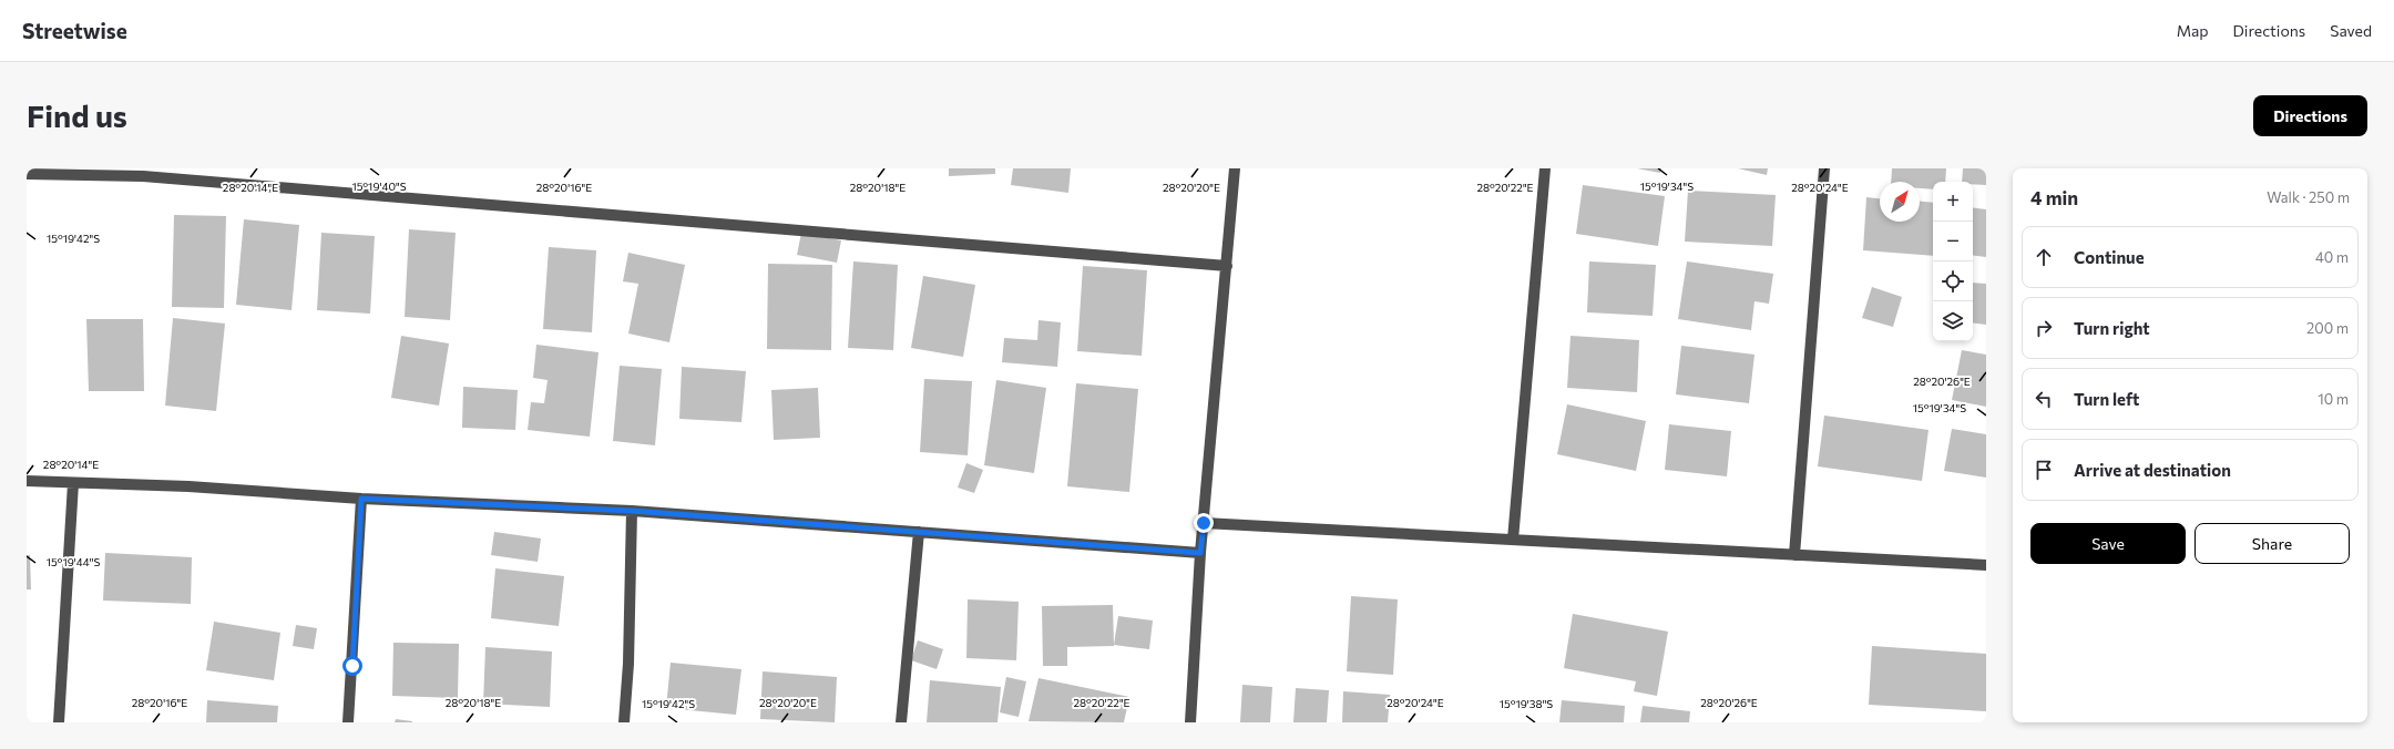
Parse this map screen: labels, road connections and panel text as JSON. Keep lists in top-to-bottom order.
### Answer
{
  "north": "top right",
  "page": {
    "header": "Streetwise",
    "nav": ["Map", "Directions", "Saved"],
    "buttons": [
      "Directions",
      ["Save", "Share"]
    ],
    "title": "Find us",
    "heading": ["4 min", "Walk · 250 m"],
    "map_buttons": ["+", "−"],
    "list": [
      ["Continue", "40 m"],
      ["Turn right", "200 m"],
      ["Turn left", "10 m"],
      "Arrive at destination"
    ]
  },
  "coordinates": [
    "15°19'34\"S",
    "15°19'40\"S",
    "28°20'14\"E",
    "28°20'16\"E",
    "28°20'18\"E",
    "28°20'20\"E",
    "28°20'22\"E",
    "28°20'24\"E",
    "15°19'42\"S",
    "28°20'26\"E",
    "15°19'44\"S",
    "15°19'38\"S"
  ]
}
